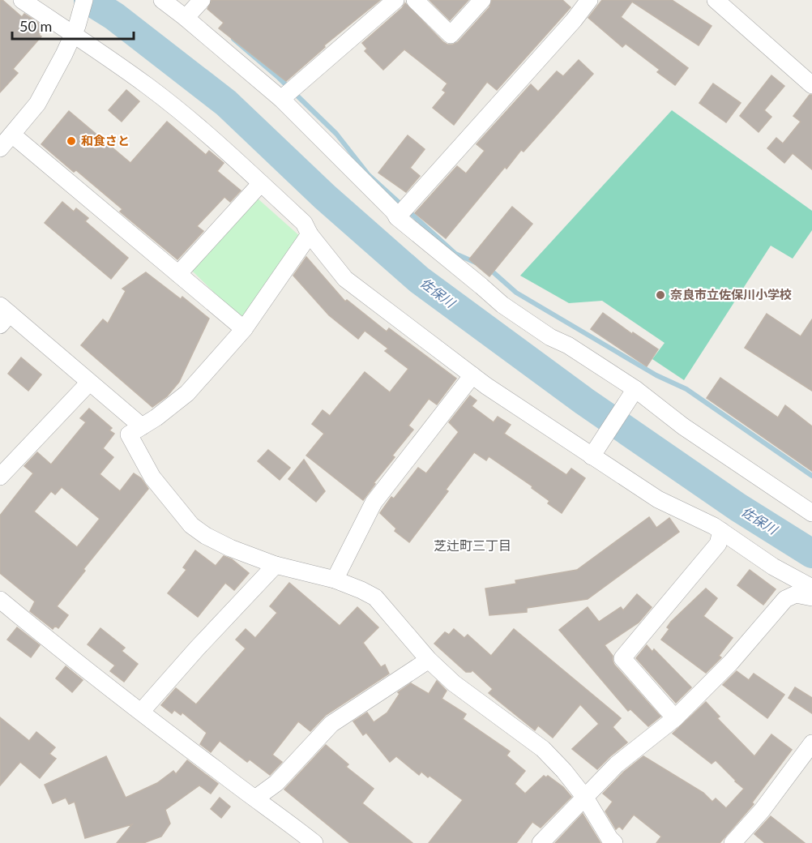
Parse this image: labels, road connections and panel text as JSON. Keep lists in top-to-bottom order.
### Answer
{
  "districts": ["芝辻町三丁目"],
  "water": ["佐保川"],
  "places": ["和食さと", "奈良市立佐保川小学校"],
  "scale_bar": "50 m"
}
